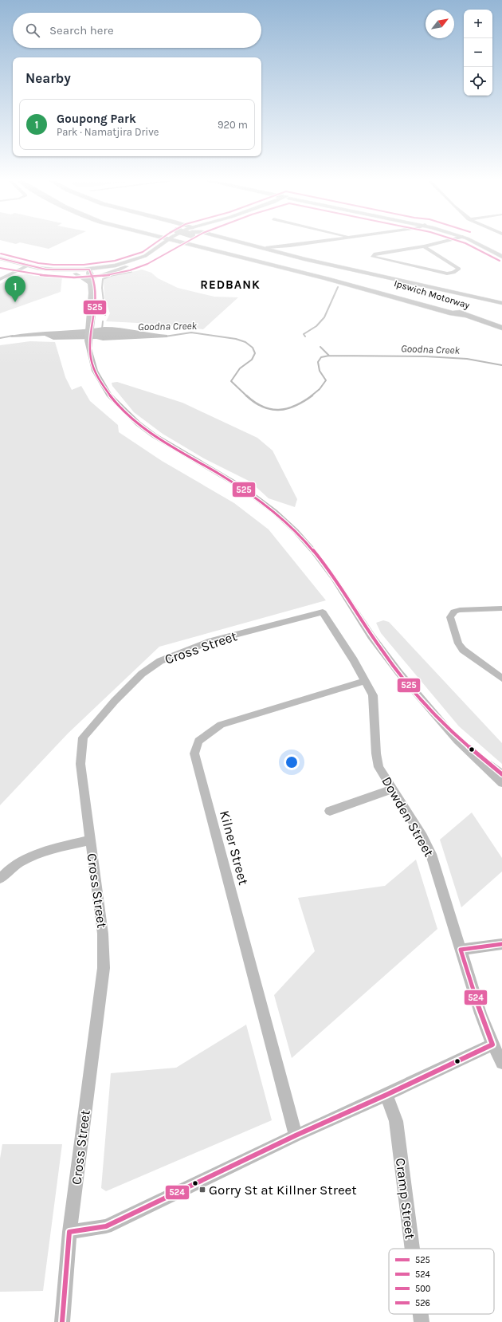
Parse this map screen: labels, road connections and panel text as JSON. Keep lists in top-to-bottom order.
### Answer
{
  "streets": {
    "highway": ["Ipswich Motorway"],
    "street": [
      "Cross Street",
      "Dowden Street",
      "Kilner Street",
      "Cramp Street"
    ]
  },
  "crossings": [
    ["Cross Street", "Dowden Street"],
    ["Dowden Street", "Kilner Street"]
  ],
  "districts": ["REDBANK"],
  "water": ["Goodna Creek"],
  "places": {
    "transit": ["Gorry St at Killner Street"]
  },
  "lines": [
    "transit line 500",
    "transit line 526",
    "transit line 525",
    "transit line 524"
  ],
  "legend": [
    "525",
    "524",
    "500",
    "526"
  ],
  "north": "top right",
  "page": {
    "map_buttons": ["+", "−"],
    "search": "Search here",
    "heading": "Nearby",
    "list": [
      {
        "mark": "1",
        "name": "Goupong Park",
        "note": "Park · Namatjira Drive",
        "value": "920 m"
      }
    ],
    "pins": "1"
  }
}
